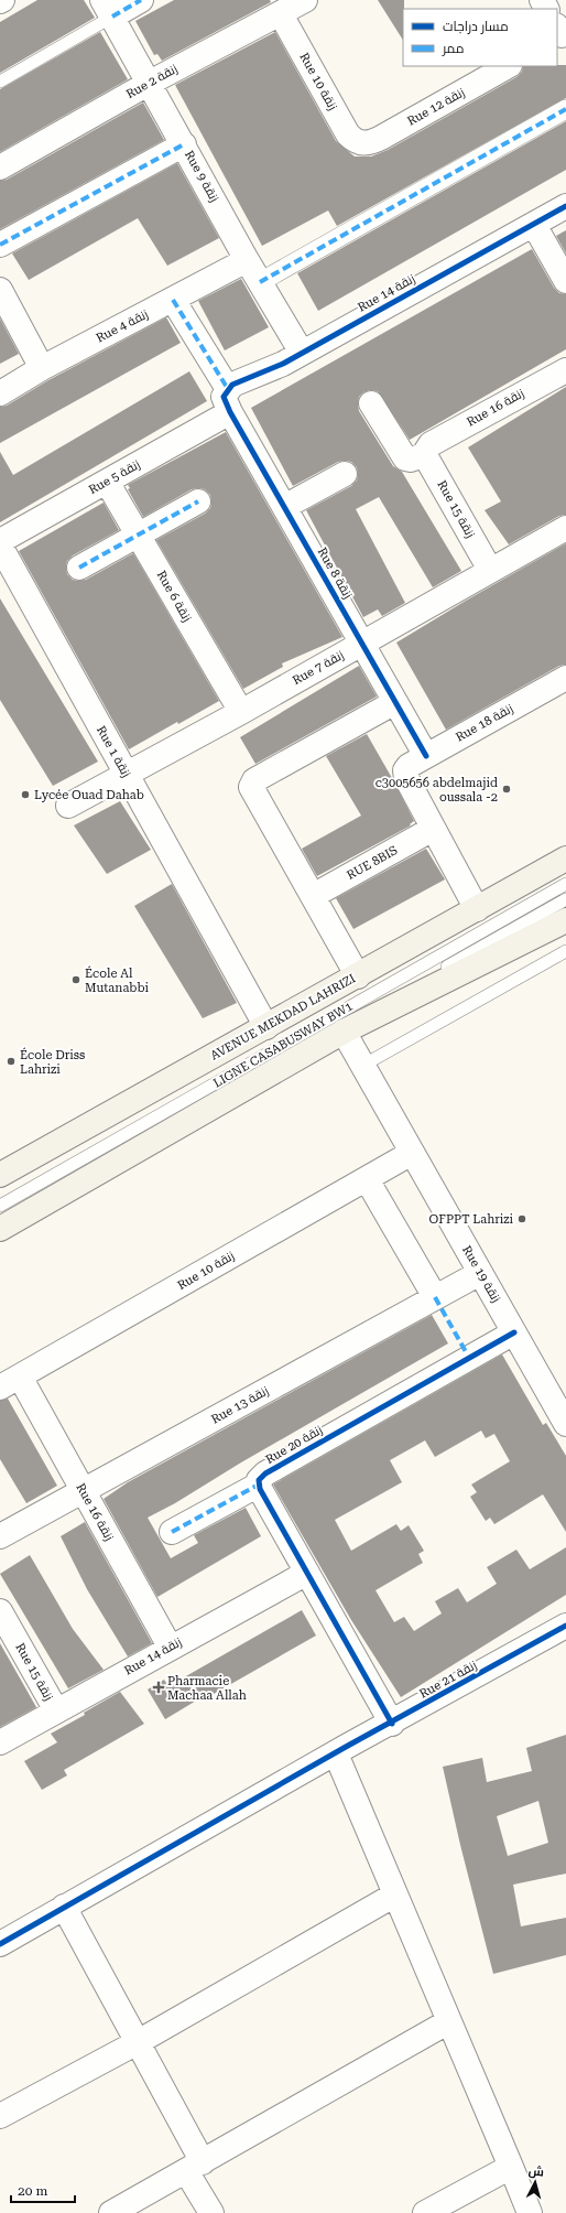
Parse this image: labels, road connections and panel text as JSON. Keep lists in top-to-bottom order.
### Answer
{
  "streets": {
    "main road": ["AVENUE MEKDAD LAHRIZI"],
    "street": [
      "Rue 2 زنقة",
      "Rue 10 زنقة",
      "Rue 12 زنقة",
      "Rue 9 زنقة",
      "Rue 14 زنقة",
      "Rue 4 زنقة",
      "Rue 16 زنقة",
      "Rue 5 زنقة",
      "Rue 15 زنقة",
      "Rue 8 زنقة",
      "Rue 6 زنقة",
      "Rue 7 زنقة",
      "Rue 18 زنقة",
      "Rue 1 زنقة",
      "RUE 8BIS",
      "Rue 19 زنقة",
      "Rue 13 زنقة",
      "Rue 20 زنقة",
      "Rue 21 زنقة"
    ],
    "lane": ["LIGNE CASABUSWAY BW1"]
  },
  "crossings": [
    ["Rue 2 زنقة", "Rue 10 زنقة"],
    ["Rue 2 زنقة", "Rue 9 زنقة"],
    ["Rue 10 زنقة", "Rue 12 زنقة"],
    ["Rue 10 زنقة", "Rue 16 زنقة"],
    ["Rue 10 زنقة", "Rue 19 زنقة"],
    ["Rue 9 زنقة", "Rue 14 زنقة"],
    ["Rue 9 زنقة", "Rue 4 زنقة"],
    ["Rue 14 زنقة", "Rue 16 زنقة"],
    ["Rue 14 زنقة", "Rue 5 زنقة"],
    ["Rue 14 زنقة", "Rue 15 زنقة"],
    ["Rue 14 زنقة", "Rue 8 زنقة"],
    ["Rue 4 زنقة", "Rue 8 زنقة"],
    ["Rue 16 زنقة", "Rue 15 زنقة"],
    ["Rue 16 زنقة", "Rue 13 زنقة"],
    ["Rue 5 زنقة", "Rue 8 زنقة"],
    ["Rue 5 زنقة", "Rue 6 زنقة"],
    ["Rue 15 زنقة", "Rue 7 زنقة"],
    ["Rue 8 زنقة", "Rue 7 زنقة"],
    ["Rue 8 زنقة", "Rue 18 زنقة"],
    ["Rue 6 زنقة", "Rue 7 زنقة"],
    ["Rue 7 زنقة", "Rue 1 زنقة"],
    ["Rue 18 زنقة", "RUE 8BIS"],
    ["Rue 1 زنقة", "AVENUE MEKDAD LAHRIZI"],
    ["Rue 19 زنقة", "Rue 13 زنقة"],
    ["Rue 19 زنقة", "Rue 20 زنقة"]
  ],
  "places": {
    "other": [
      "c3005656 abdelmajid oussala -2",
      "Lycée Ouad Dahab",
      "École Al Mutanabbi",
      "École Driss Lahrizi",
      "OFPPT Lahrizi"
    ],
    "health": ["Pharmacie Machaa Allah"]
  },
  "legend": ["مسار دراجات", "ممر"],
  "scale_bar": "20 m",
  "north": "top"
}
